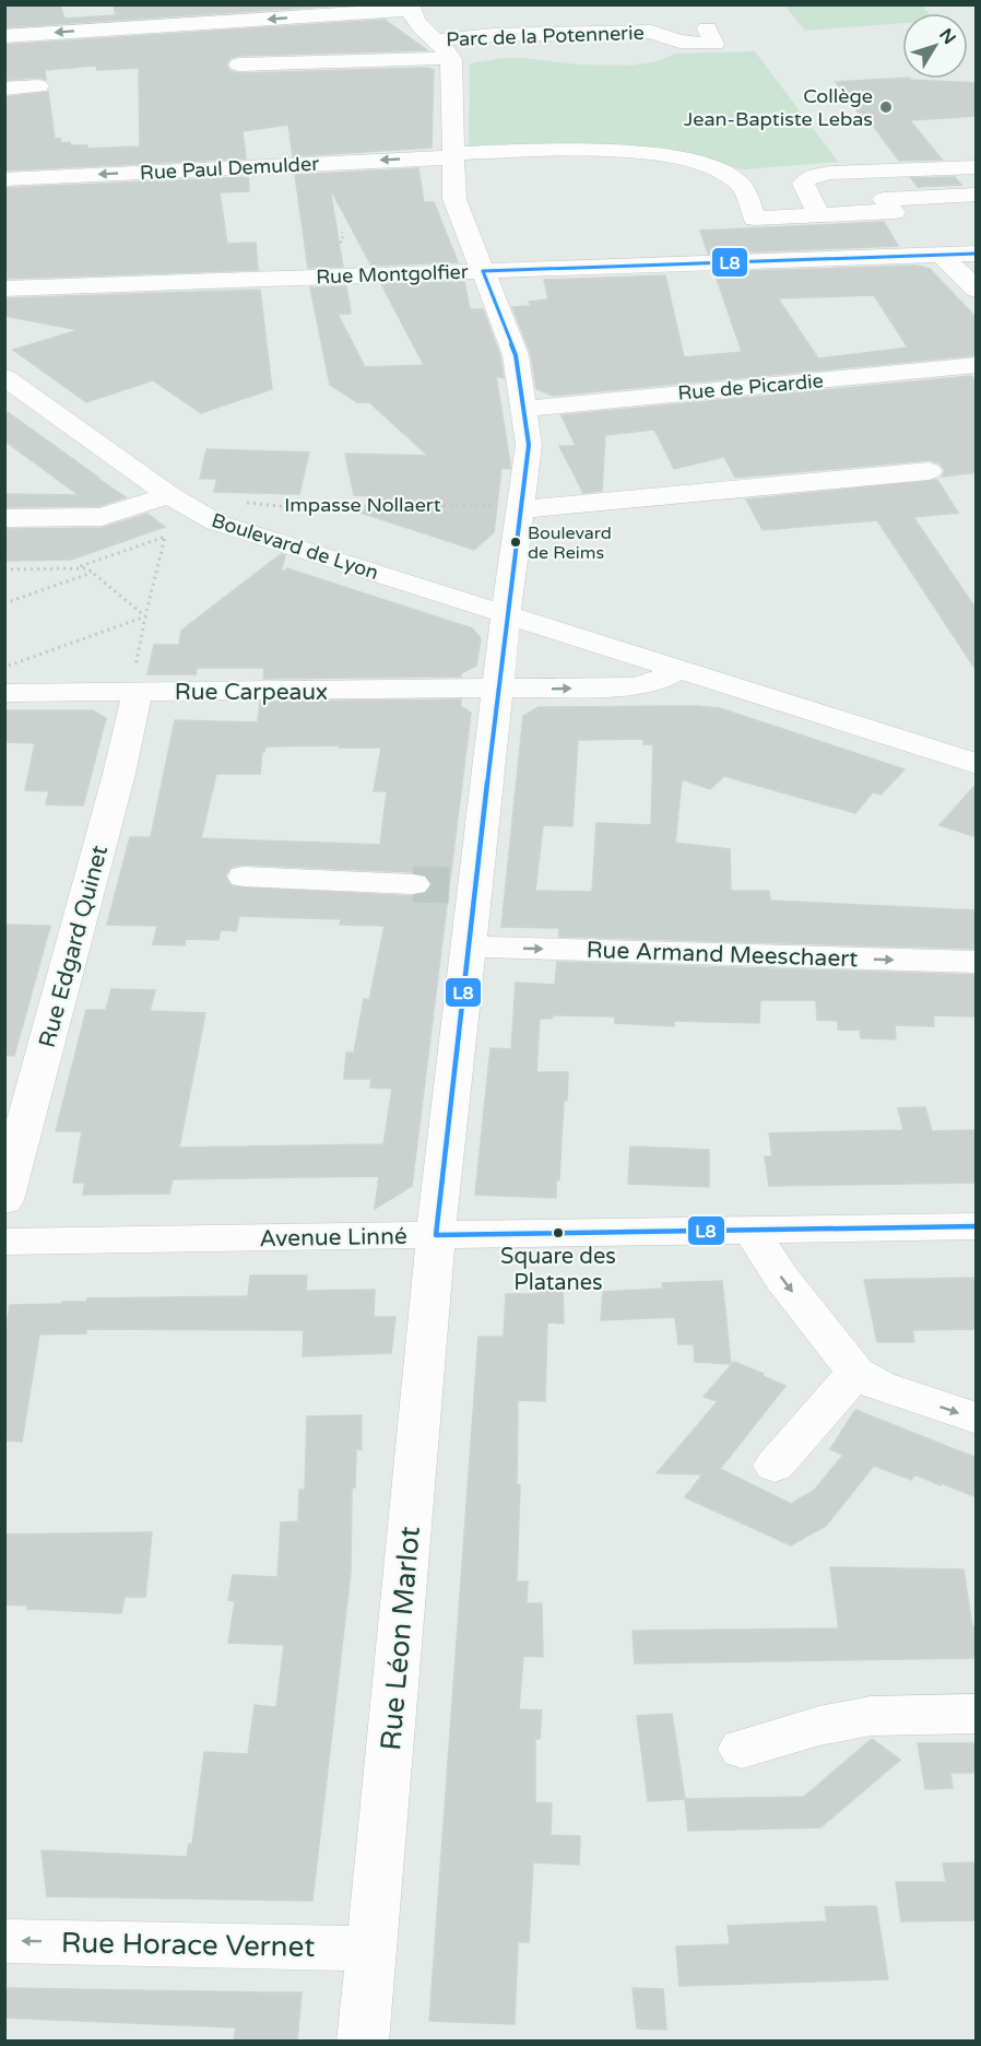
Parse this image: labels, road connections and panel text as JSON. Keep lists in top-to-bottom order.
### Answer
{
  "streets": {
    "street": [
      "Parc de la Potennerie",
      "Rue Paul Demulder",
      "Rue Montgolfier",
      "Rue de Picardie",
      "Boulevard de Lyon",
      "Rue Carpeaux",
      "Rue Edgard Quinet",
      "Rue Armand Meeschaert",
      "Avenue Linné",
      "Rue Léon Marlot",
      "Rue Horace Vernet"
    ],
    "path": ["Impasse Nollaert"]
  },
  "crossings": [
    ["Rue Paul Demulder", "Rue Léon Marlot"],
    ["Rue Montgolfier", "Rue Léon Marlot"],
    ["Rue de Picardie", "Rue Léon Marlot"],
    ["Impasse Nollaert", "Boulevard de Lyon"],
    ["Impasse Nollaert", "Rue Léon Marlot"],
    ["Boulevard de Lyon", "Rue Léon Marlot"],
    ["Rue Carpeaux", "Rue Edgard Quinet"],
    ["Rue Carpeaux", "Rue Léon Marlot"],
    ["Rue Armand Meeschaert", "Rue Léon Marlot"],
    ["Avenue Linné", "Rue Léon Marlot"],
    ["Rue Léon Marlot", "Rue Horace Vernet"]
  ],
  "one_way": ["Rue Horace Vernet"],
  "places": ["Collège Jean-Baptiste Lebas", "Boulevard de Reims", "Square des Platanes"],
  "lines": ["transit line L8"],
  "north": "top right"
}
